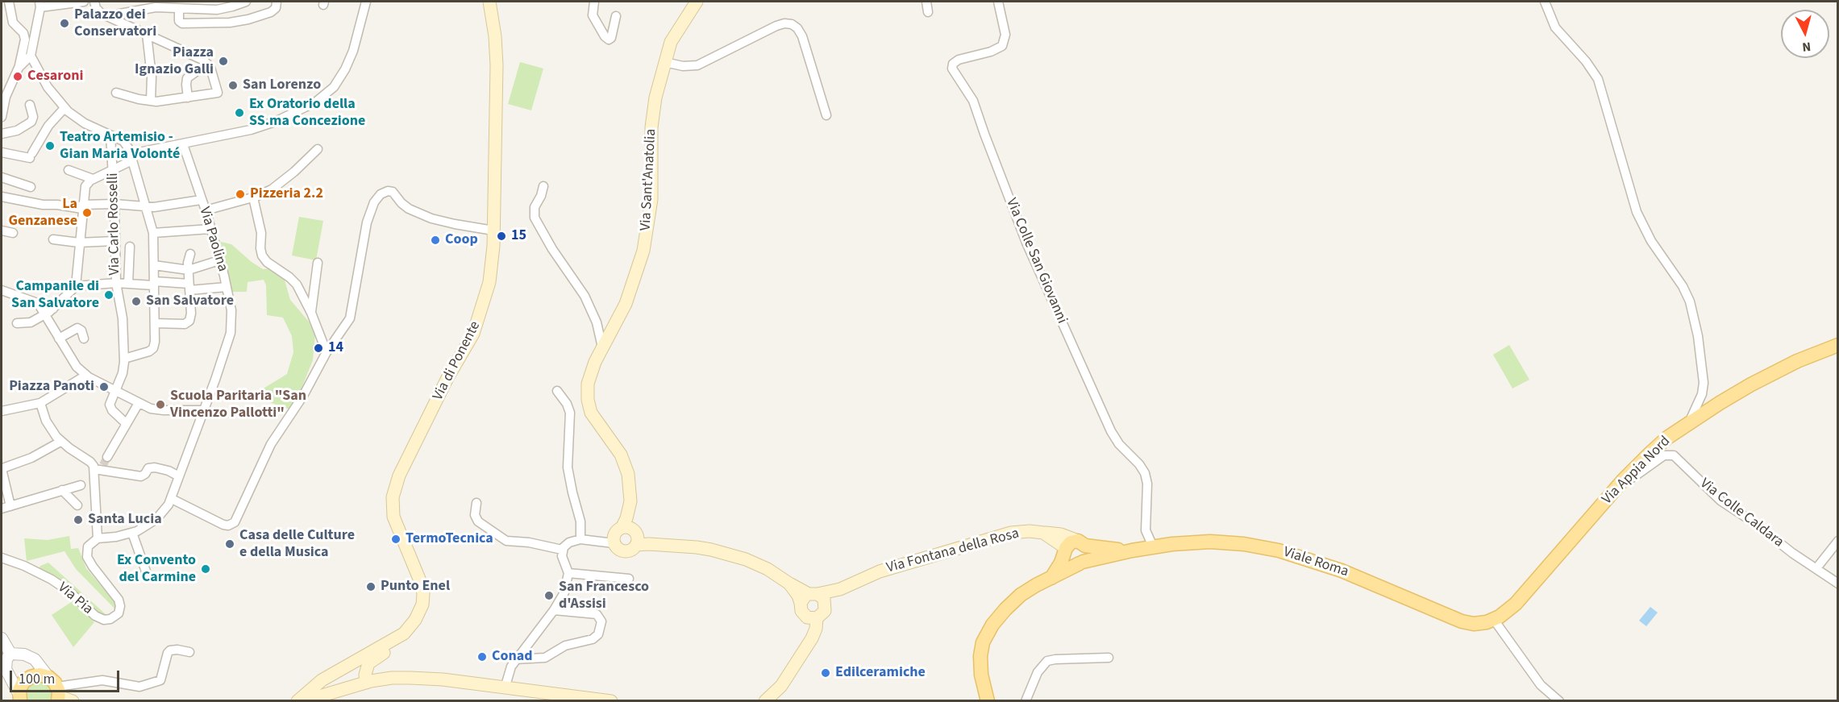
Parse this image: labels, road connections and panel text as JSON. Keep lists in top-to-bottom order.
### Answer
{
  "streets": {
    "main road": [
      "Via Sant'Anatolia",
      "Via di Ponente",
      "Via Appia Nord",
      "Via Fontana della Rosa",
      "Viale Roma"
    ],
    "street": [
      "Via Carlo Rosselli",
      "Via Paolina",
      "Via Colle San Giovanni",
      "Via Colle Caldara",
      "Via Pia"
    ]
  },
  "crossings": [
    ["Via Paolina", "Via Pia"],
    ["Via Colle San Giovanni", "Viale Roma"],
    ["Via Appia Nord", "Via Colle Caldara"],
    ["Via Appia Nord", "Viale Roma"],
    ["Via Fontana della Rosa", "Viale Roma"]
  ],
  "places": [
    "Palazzo dei Conservatori",
    "Piazza Ignazio Galli",
    "Cesaroni",
    "San Lorenzo",
    "Ex Oratorio della SS.ma Concezione",
    "Teatro Artemisio - Gian Maria Volonté",
    "Pizzeria 2.2",
    "La Genzanese",
    "15",
    "Coop",
    "Campanile di San Salvatore",
    "San Salvatore",
    "14",
    "Piazza Panoti",
    "Scuola Paritaria \"San Vincenzo Pallotti\"",
    "Santa Lucia",
    "TermoTecnica",
    "Casa delle Culture e della Musica",
    "Ex Convento del Carmine",
    "Punto Enel",
    "San Francesco d'Assisi",
    "Conad",
    "Edilceramiche"
  ],
  "scale_bar": "100 m",
  "north": "bottom"
}
